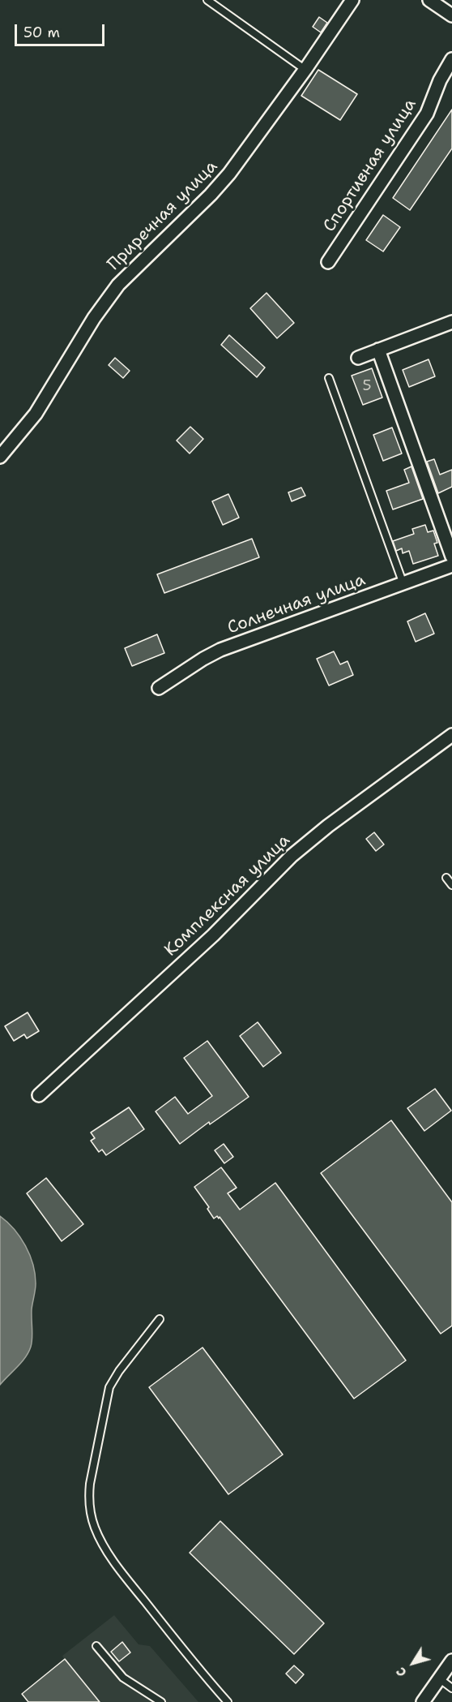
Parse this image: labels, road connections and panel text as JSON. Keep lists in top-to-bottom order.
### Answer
{
  "streets": {
    "street": [
      "Спортивная улица",
      "Приречная улица",
      "Солнечная улица",
      "Комплексная улица"
    ]
  },
  "house_numbers": ["5"],
  "scale_bar": "50 m",
  "north": "bottom left"
}
